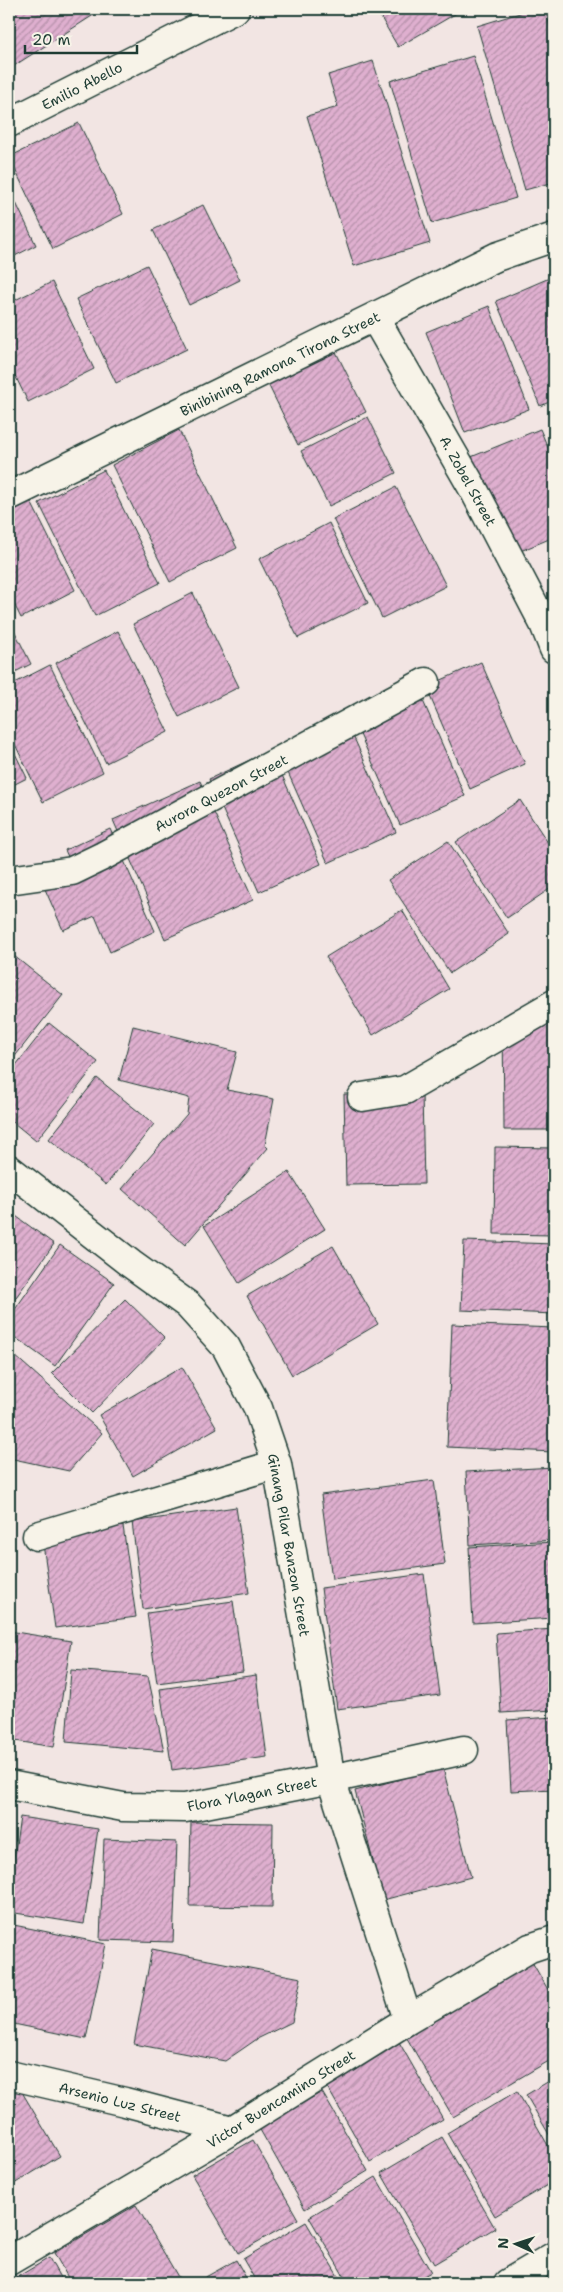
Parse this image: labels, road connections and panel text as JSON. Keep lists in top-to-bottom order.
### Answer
{
  "streets": {
    "street": [
      "Emilio Abello",
      "Binibining Ramona Tirona Street",
      "A. Zobel Street",
      "Aurora Quezon Street",
      "Ginang Pilar Banzon Street",
      "Flora Ylagan Street",
      "Victor Buencamino Street",
      "Arsenio Luz Street"
    ]
  },
  "crossings": [
    ["Binibining Ramona Tirona Street", "A. Zobel Street"],
    ["Ginang Pilar Banzon Street", "Flora Ylagan Street"],
    ["Ginang Pilar Banzon Street", "Victor Buencamino Street"],
    ["Victor Buencamino Street", "Arsenio Luz Street"]
  ],
  "scale_bar": "20 m",
  "north": "left"
}
